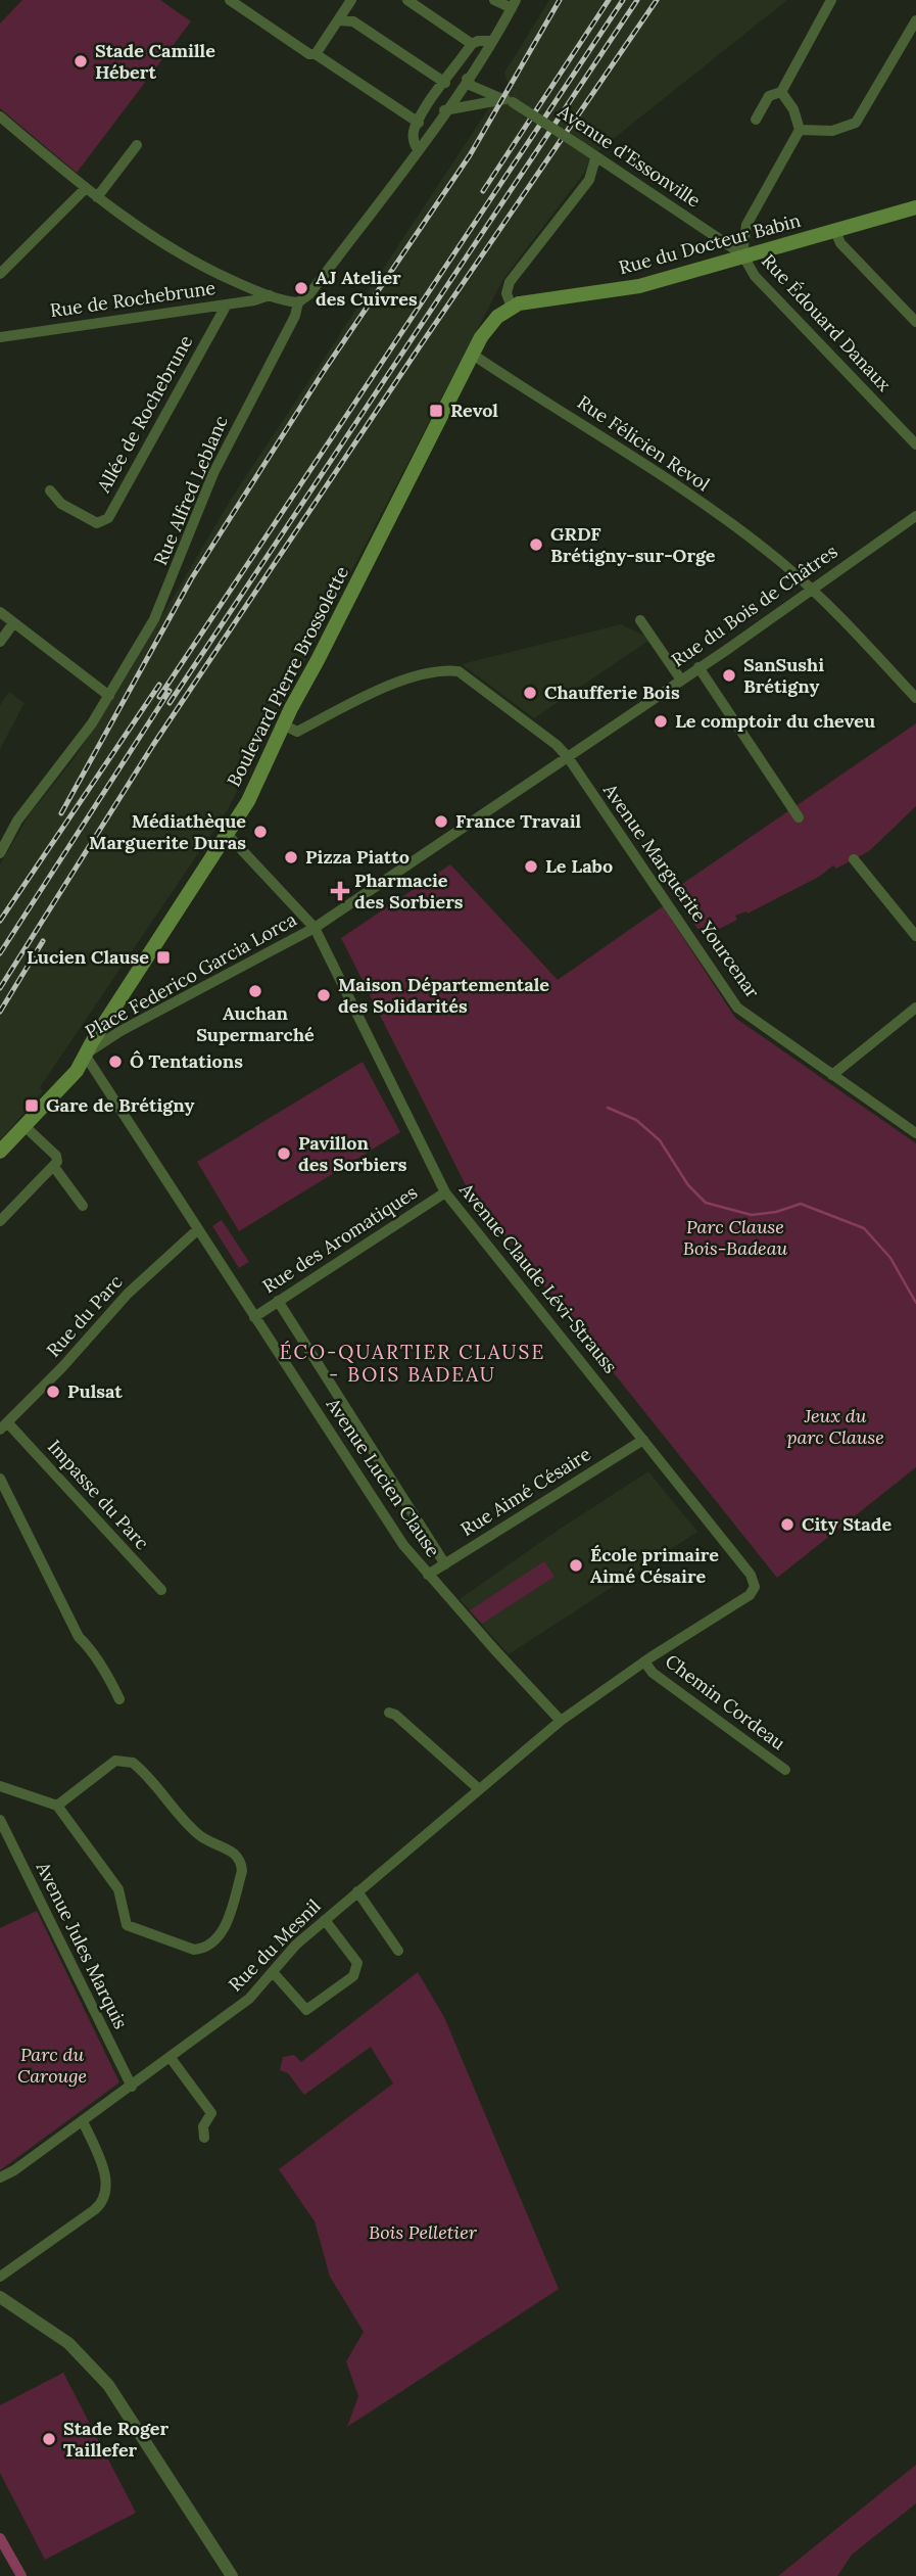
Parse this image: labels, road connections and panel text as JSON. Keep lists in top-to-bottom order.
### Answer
{
  "streets": {
    "main road": ["Rue du Docteur Babin", "Boulevard Pierre Brossolette"],
    "street": [
      "Avenue d'Essonville",
      "Rue de Rochebrune",
      "Rue Édouard Danaux",
      "Allée de Rochebrune",
      "Rue Félicien Revol",
      "Rue Alfred Leblanc",
      "Rue du Bois de Châtres",
      "Avenue Marguerite Yourcenar",
      "Place Federico Garcia Lorca",
      "Rue des Aromatiques",
      "Avenue Claude Lévi-Strauss",
      "Rue du Parc",
      "Avenue Lucien Clause",
      "Rue Aimé Césaire",
      "Impasse du Parc",
      "Chemin Cordeau",
      "Avenue Jules Marquis",
      "Rue du Mesnil"
    ]
  },
  "crossings": [
    ["Avenue d'Essonville", "Rue du Docteur Babin"],
    ["Avenue d'Essonville", "Rue Édouard Danaux"],
    ["Avenue d'Essonville", "Rue Alfred Leblanc"],
    ["Rue du Docteur Babin", "Rue Édouard Danaux"],
    ["Rue du Docteur Babin", "Boulevard Pierre Brossolette"],
    ["Rue de Rochebrune", "Allée de Rochebrune"],
    ["Rue Félicien Revol", "Rue du Bois de Châtres"],
    ["Rue Félicien Revol", "Boulevard Pierre Brossolette"],
    ["Rue du Bois de Châtres", "Avenue Marguerite Yourcenar"],
    ["Rue du Bois de Châtres", "Place Federico Garcia Lorca"],
    ["Rue du Bois de Châtres", "Avenue Claude Lévi-Strauss"],
    ["Boulevard Pierre Brossolette", "Place Federico Garcia Lorca"],
    ["Boulevard Pierre Brossolette", "Avenue Lucien Clause"],
    ["Place Federico Garcia Lorca", "Avenue Claude Lévi-Strauss"],
    ["Place Federico Garcia Lorca", "Avenue Lucien Clause"],
    ["Rue des Aromatiques", "Avenue Claude Lévi-Strauss"],
    ["Rue des Aromatiques", "Avenue Lucien Clause"],
    ["Avenue Claude Lévi-Strauss", "Rue Aimé Césaire"],
    ["Avenue Claude Lévi-Strauss", "Rue du Mesnil"],
    ["Rue du Parc", "Avenue Lucien Clause"],
    ["Rue du Parc", "Impasse du Parc"],
    ["Avenue Lucien Clause", "Rue Aimé Césaire"],
    ["Avenue Lucien Clause", "Rue du Mesnil"],
    ["Chemin Cordeau", "Rue du Mesnil"],
    ["Avenue Jules Marquis", "Rue du Mesnil"]
  ],
  "districts": ["ÉCO-QUARTIER CLAUSE - BOIS BADEAU"],
  "parks": [
    "Parc Clause Bois-Badeau",
    "Jeux du parc Clause",
    "Parc du Carouge",
    "Bois Pelletier"
  ],
  "places": {
    "other": [
      "Stade Camille Hébert",
      "AJ Atelier des Cuivres",
      "GRDF Brétigny-sur-Orge",
      "SanSushi Brétigny",
      "Chaufferie Bois",
      "Le comptoir du cheveu",
      "France Travail",
      "Médiathèque Marguerite Duras",
      "Pizza Piatto",
      "Le Labo",
      "Auchan Supermarché",
      "Maison Départementale des Solidarités",
      "Ô Tentations",
      "Pavillon des Sorbiers",
      "Pulsat",
      "City Stade",
      "École primaire Aimé Césaire",
      "Stade Roger Taillefer"
    ],
    "transit": ["Revol", "Lucien Clause", "Gare de Brétigny"],
    "health": ["Pharmacie des Sorbiers"]
  }
}
